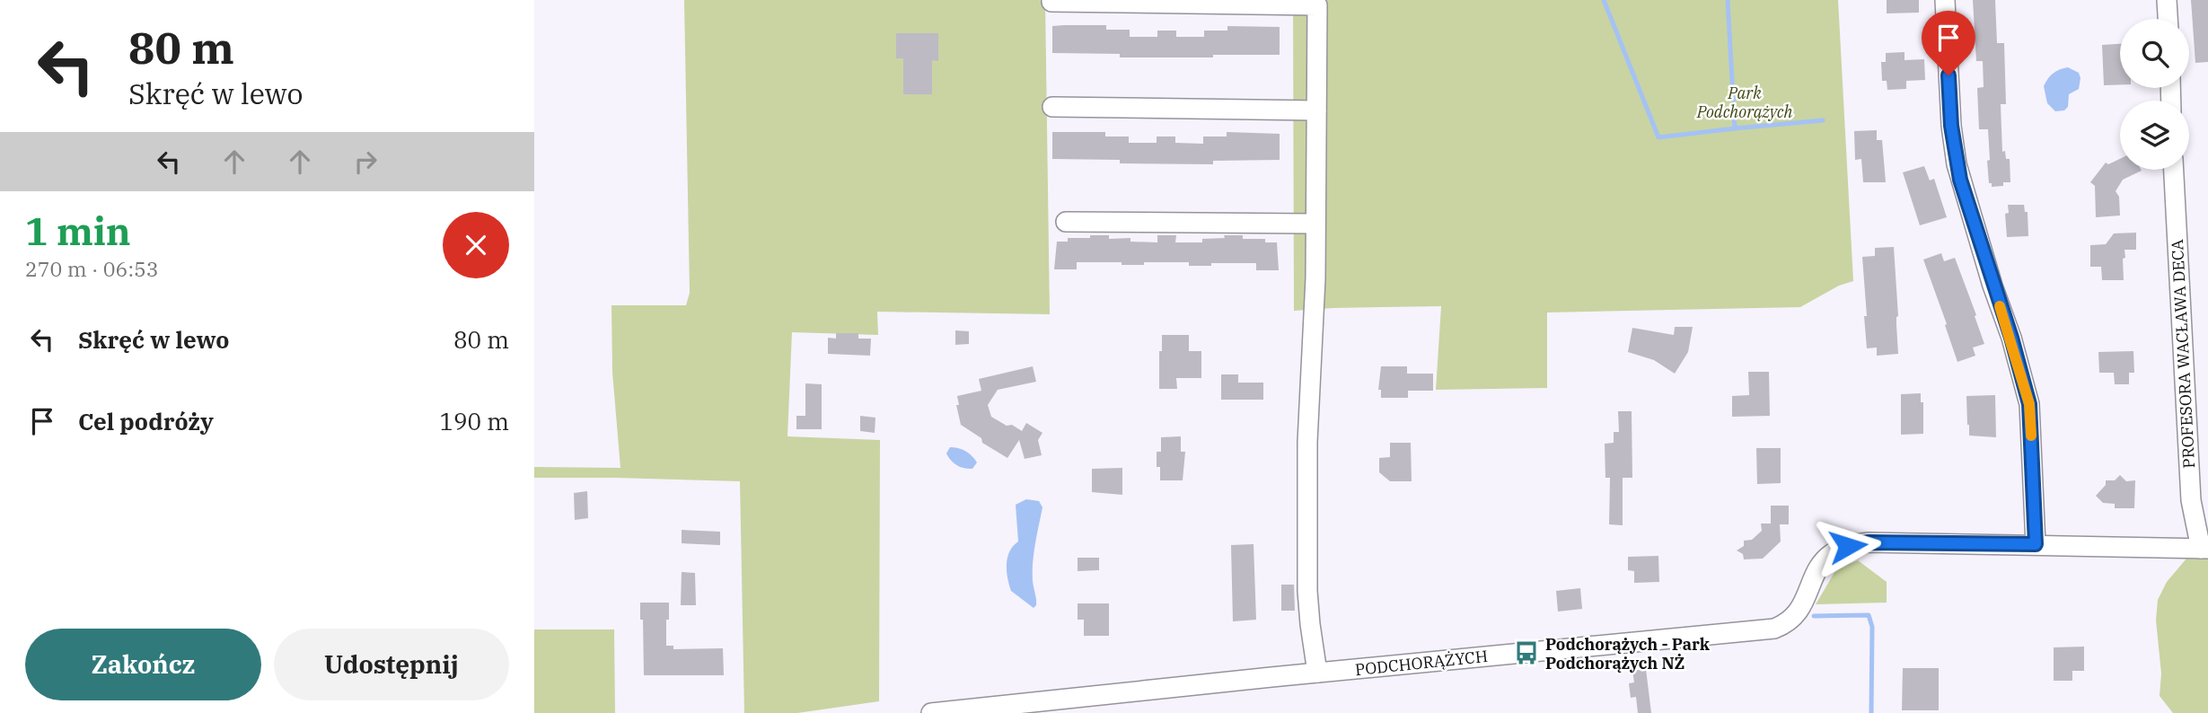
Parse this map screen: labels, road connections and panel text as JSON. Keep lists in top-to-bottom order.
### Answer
{
  "streets": {
    "street": ["PROFESORA WACŁAWA DECA", "PODCHORĄŻYCH"]
  },
  "crossings": [
    ["PROFESORA WACŁAWA DECA", "PODCHORĄŻYCH"]
  ],
  "parks": ["Park Podchorążych"],
  "places": {
    "bus stop": ["Podchorążych - Park Podchorążych NŻ"]
  },
  "page": {
    "turn": ["80 m", "Skręć w lewo"],
    "heading": ["1 min", "270 m · 06:53"],
    "list": [
      {
        "name": "Skręć w lewo",
        "value": "80 m"
      },
      {
        "name": "Cel podróży",
        "value": "190 m"
      }
    ],
    "buttons": ["Zakończ", "Udostępnij"]
  }
}
